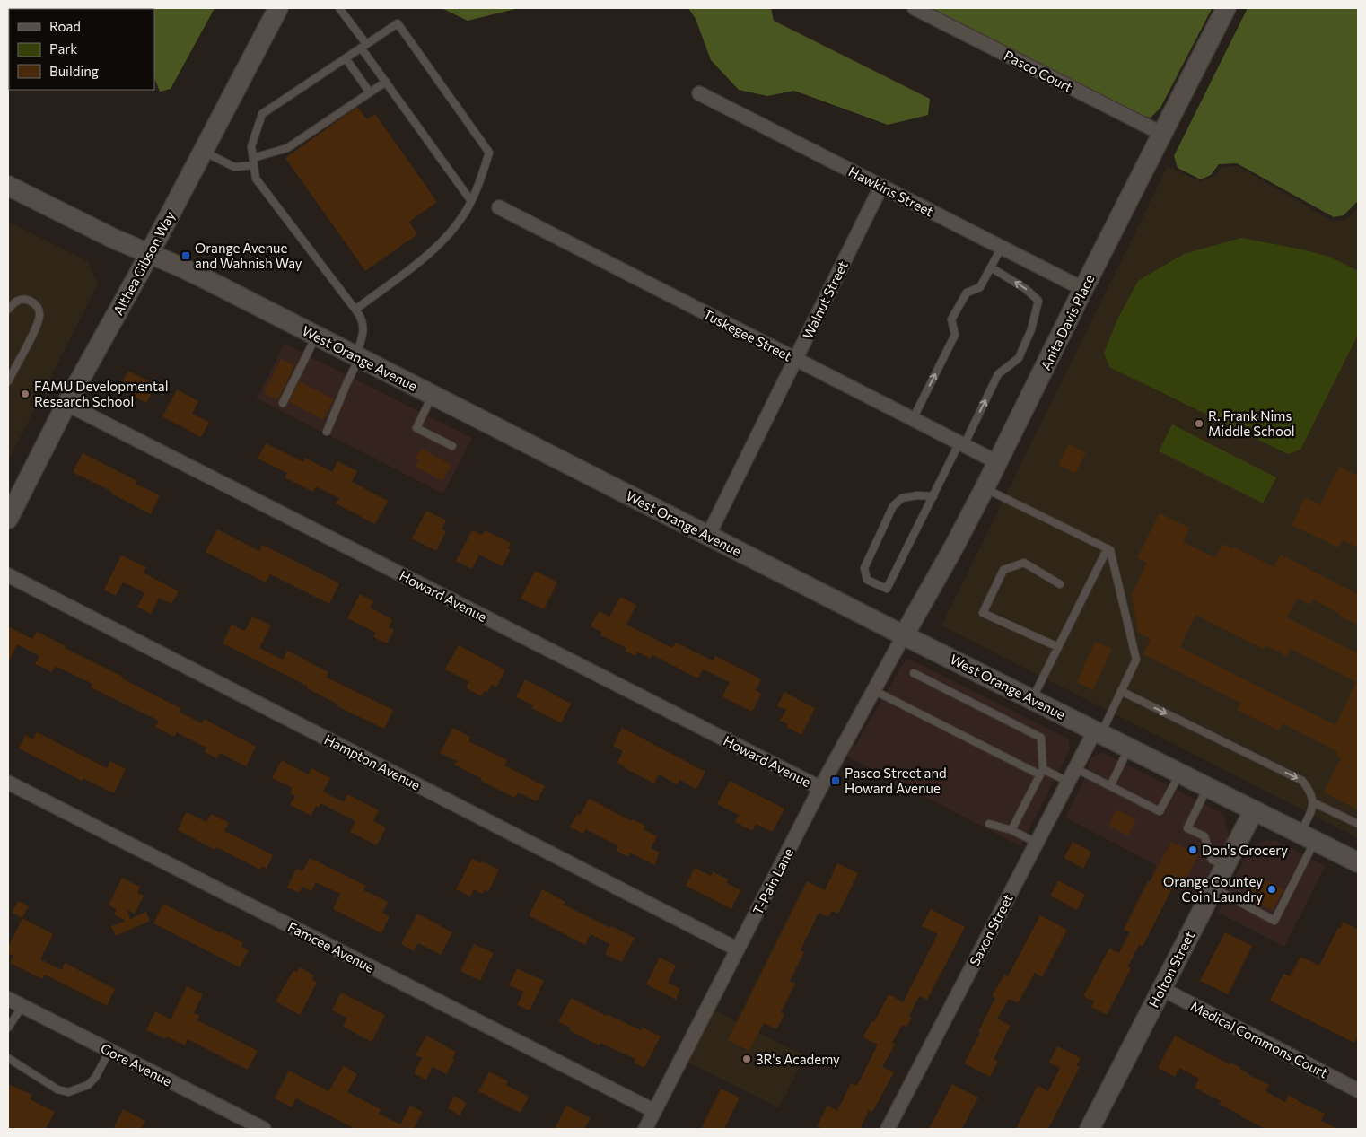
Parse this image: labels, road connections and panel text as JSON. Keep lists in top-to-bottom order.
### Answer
{
  "streets": {
    "street": [
      "Pasco Court",
      "Hawkins Street",
      "Althea Gibson Way",
      "Walnut Street",
      "Anita Davis Place",
      "Tuskegee Street",
      "West Orange Avenue",
      "Howard Avenue",
      "Hampton Avenue",
      "T-Pain Lane",
      "Saxon Street",
      "Famcee Avenue",
      "Holton Street",
      "Medical Commons Court",
      "Gore Avenue"
    ]
  },
  "crossings": [
    ["Pasco Court", "Anita Davis Place"],
    ["Hawkins Street", "Walnut Street"],
    ["Hawkins Street", "Anita Davis Place"],
    ["Althea Gibson Way", "West Orange Avenue"],
    ["Althea Gibson Way", "Howard Avenue"],
    ["Walnut Street", "Tuskegee Street"],
    ["Walnut Street", "West Orange Avenue"],
    ["Anita Davis Place", "Tuskegee Street"],
    ["Anita Davis Place", "West Orange Avenue"],
    ["Anita Davis Place", "T-Pain Lane"],
    ["West Orange Avenue", "T-Pain Lane"],
    ["West Orange Avenue", "Saxon Street"],
    ["West Orange Avenue", "Holton Street"],
    ["Howard Avenue", "T-Pain Lane"],
    ["Hampton Avenue", "T-Pain Lane"],
    ["T-Pain Lane", "Famcee Avenue"],
    ["Holton Street", "Medical Commons Court"]
  ],
  "places": {
    "transit": ["Orange Avenue and Wahnish Way", "Pasco Street and Howard Avenue"],
    "other": [
      "FAMU Developmental Research School",
      "R. Frank Nims Middle School",
      "Don's Grocery",
      "Orange Countey Coin Laundry",
      "3R's Academy"
    ]
  },
  "legend": ["Road", "Park", "Building"]
}
